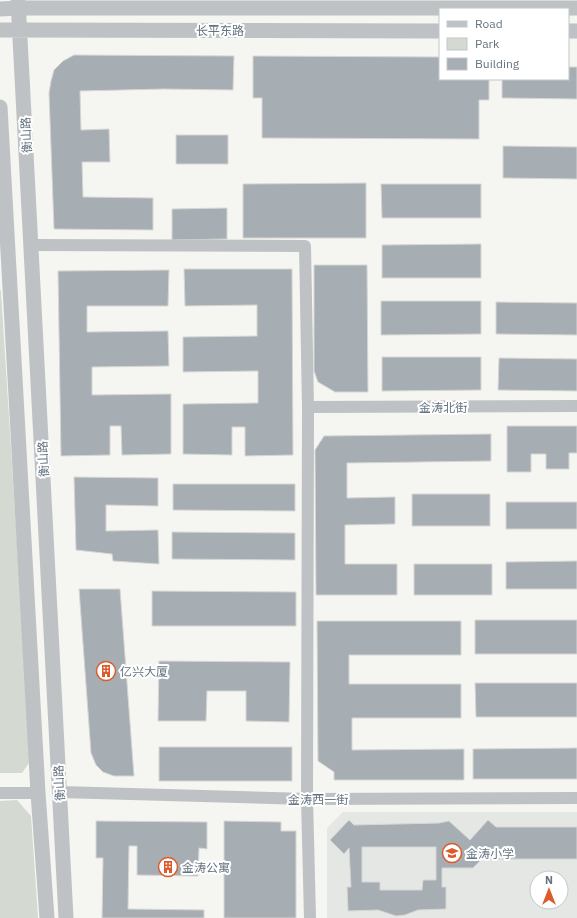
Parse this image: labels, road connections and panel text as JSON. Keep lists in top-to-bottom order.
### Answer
{
  "streets": {
    "street": [
      "长平东路",
      "衡山路",
      "金涛北街",
      "金涛西一街"
    ]
  },
  "crossings": [
    ["长平东路", "衡山路"],
    ["衡山路", "金涛西一街"]
  ],
  "places": {
    "building": ["亿兴大厦", "金涛公寓"],
    "school or university": ["金涛小学"]
  },
  "legend": ["Road", "Park", "Building"],
  "north": "top"
}
